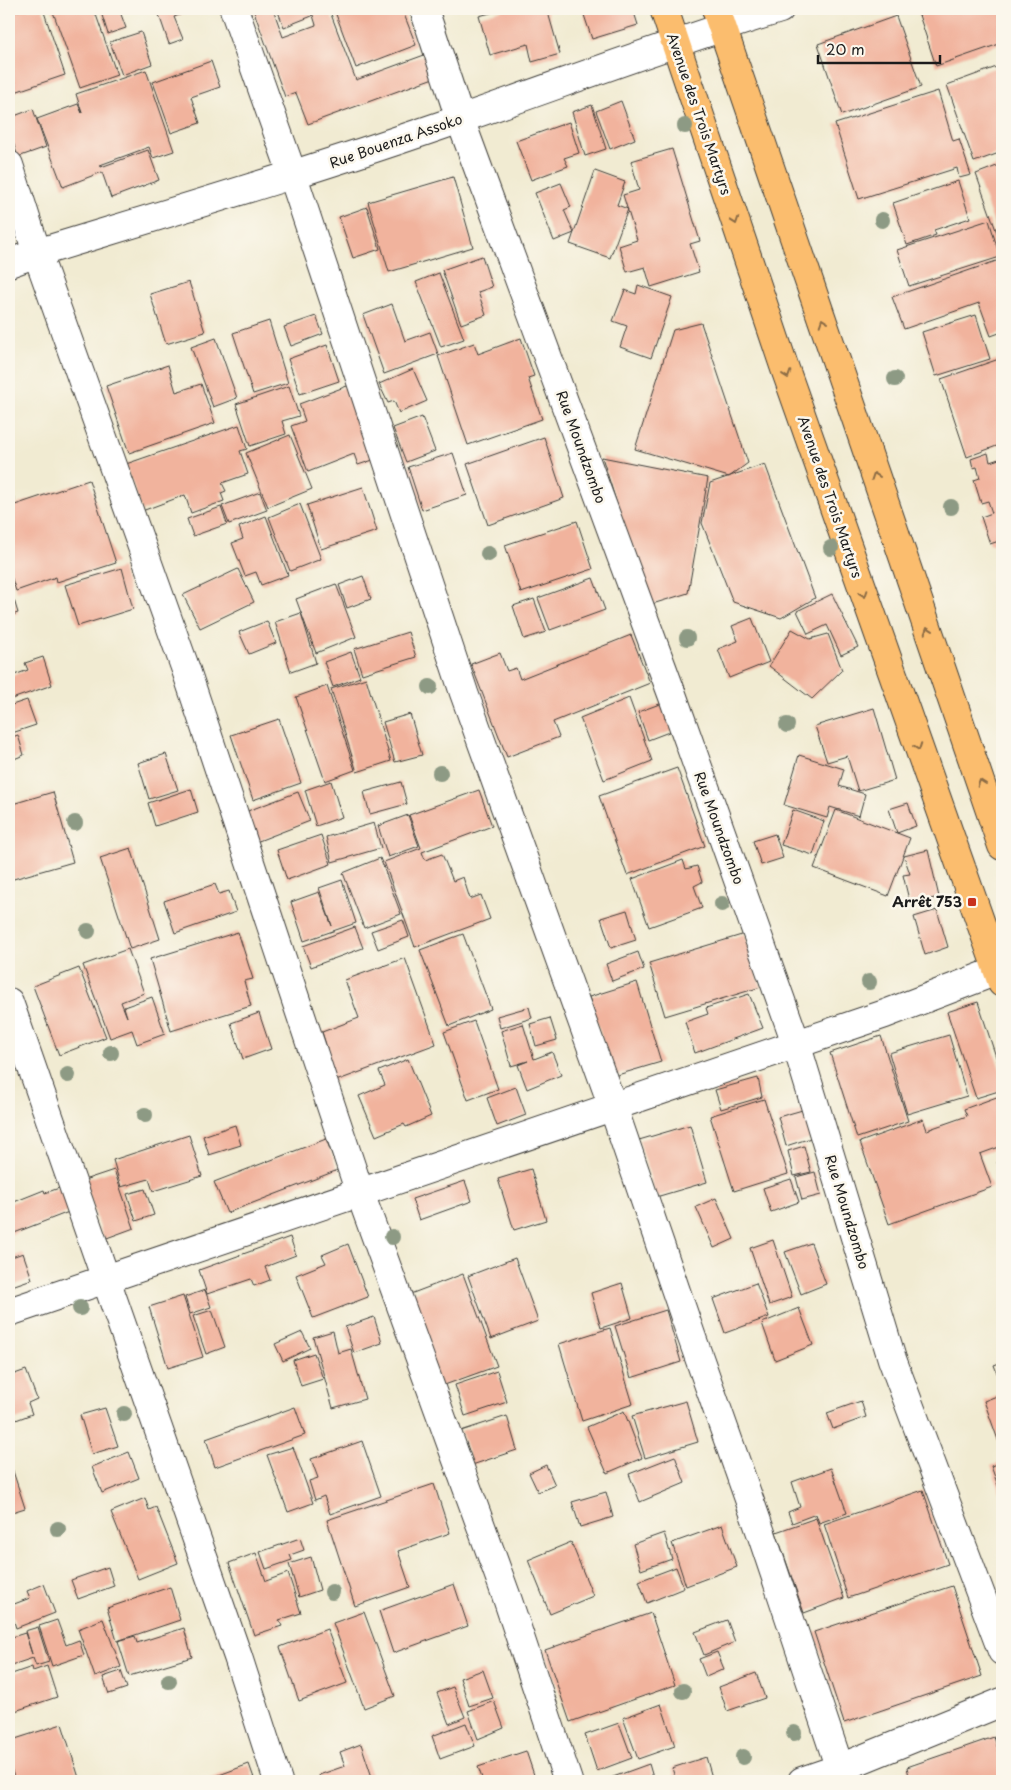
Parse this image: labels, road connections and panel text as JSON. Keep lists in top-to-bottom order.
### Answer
{
  "streets": {
    "main road": ["Avenue des Trois Martyrs"],
    "street": ["Rue Bouenza Assoko", "Rue Moundzombo"]
  },
  "crossings": [
    ["Avenue des Trois Martyrs", "Rue Bouenza Assoko"],
    ["Rue Bouenza Assoko", "Rue Moundzombo"]
  ],
  "places": {
    "transit": ["Arrêt 753"]
  },
  "scale_bar": "20 m"
}
